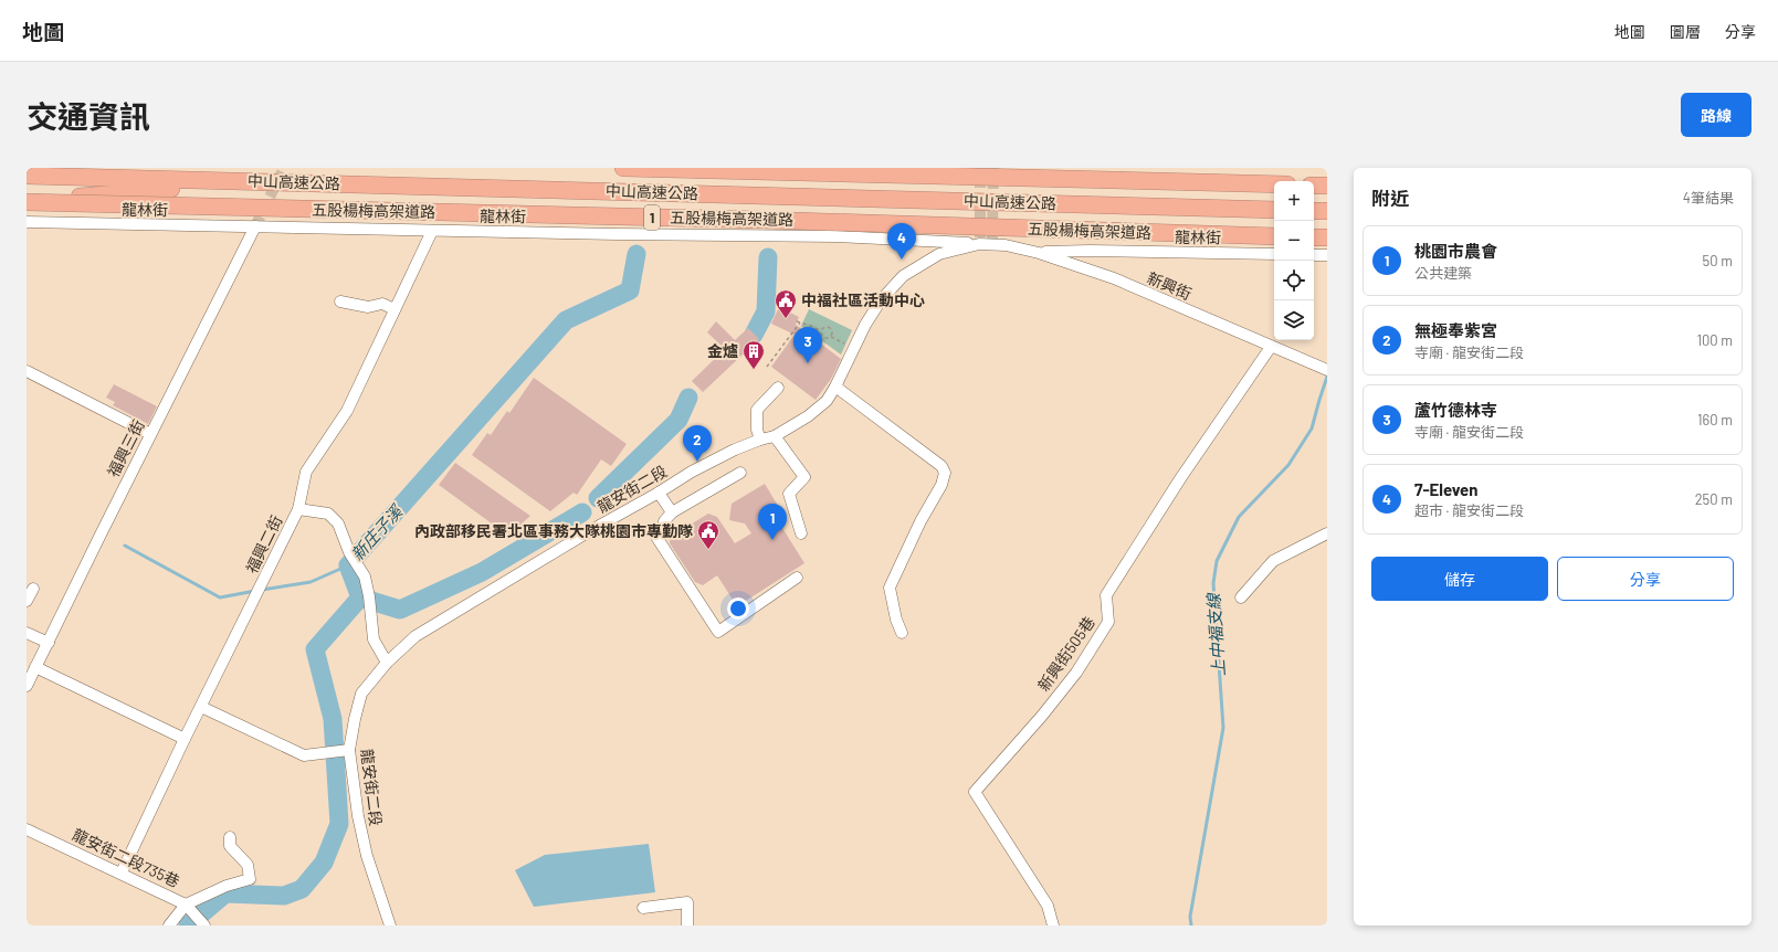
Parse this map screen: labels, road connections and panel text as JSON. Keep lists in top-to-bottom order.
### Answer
{
  "streets": {
    "highway": ["中山高速公路", "五股楊梅高架道路", "1"],
    "street": [
      "龍林街",
      "新興街",
      "福興三街",
      "龍安街二段",
      "福興二街",
      "新興街505巷",
      "龍安街二段735巷"
    ]
  },
  "crossings": [
    ["龍林街", "新興街"],
    ["龍林街", "福興三街"],
    ["龍林街", "龍安街二段"],
    ["龍林街", "福興二街"],
    ["新興街", "龍安街二段"],
    ["新興街", "新興街505巷"],
    ["福興二街", "龍安街二段735巷"]
  ],
  "water": ["新庄子溪", "上中福支線"],
  "places": {
    "public building": ["中福社區活動中心", "內政部移民署北區事務大隊桃園市專勤隊"],
    "building": ["金爐"]
  },
  "page": {
    "header": "地圖",
    "nav": ["地圖", "圖層", "分享"],
    "title": "交通資訊",
    "buttons": [
      "路線",
      ["儲存", "分享"]
    ],
    "heading": ["附近", "4筆結果"],
    "map_buttons": ["+", "−"],
    "pins": [
      "4",
      "3",
      "2",
      "1"
    ],
    "list": [
      {
        "mark": "1",
        "name": "桃園市農會",
        "note": "公共建築",
        "value": "50 m"
      },
      {
        "mark": "2",
        "name": "無極奉紫宮",
        "note": "寺廟 · 龍安街二段",
        "value": "100 m"
      },
      {
        "mark": "3",
        "name": "蘆竹德林寺",
        "note": "寺廟 · 龍安街二段",
        "value": "160 m"
      },
      {
        "mark": "4",
        "name": "7-Eleven",
        "note": "超市 · 龍安街二段",
        "value": "250 m"
      }
    ]
  }
}
